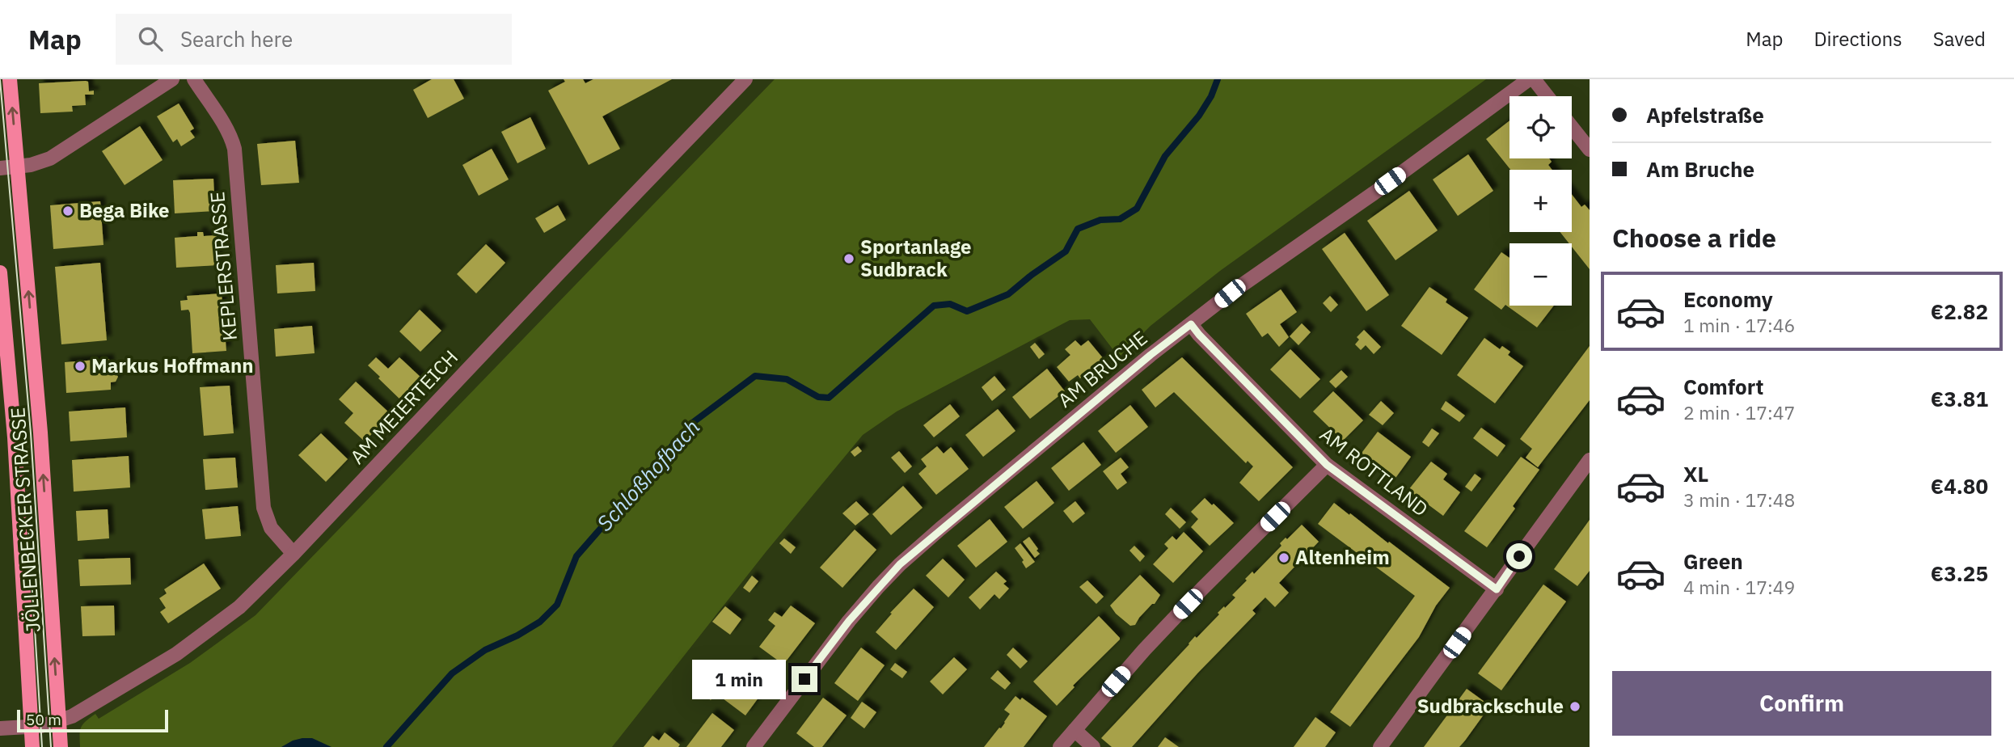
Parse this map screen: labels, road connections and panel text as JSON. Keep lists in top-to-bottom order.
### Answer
{
  "streets": {
    "main road": ["JÖLLENBECKER STRASSE"],
    "street": [
      "KEPLERSTRASSE",
      "AM BRUCHE",
      "AM MEIERTEICH",
      "AM ROTTLAND"
    ]
  },
  "crossings": [
    ["KEPLERSTRASSE", "AM MEIERTEICH"],
    ["AM BRUCHE", "AM ROTTLAND"],
    ["AM MEIERTEICH", "JÖLLENBECKER STRASSE"]
  ],
  "water": ["Schloßhofbach"],
  "places": [
    "Bega Bike",
    "Sportanlage Sudbrack",
    "Markus Hoffmann",
    "Altenheim",
    "Sudbrackschule"
  ],
  "scale_bar": "50 m",
  "page": {
    "header": "Map",
    "search": "Search here",
    "nav": ["Map", "Directions", "Saved"],
    "banner": ["Apfelstraße", "Am Bruche"],
    "map_buttons": ["+", "−"],
    "heading": "Choose a ride",
    "list": [
      {
        "name": "Economy",
        "note": "1 min · 17:46",
        "value": "€2.82"
      },
      {
        "name": "Comfort",
        "note": "2 min · 17:47",
        "value": "€3.81"
      },
      {
        "name": "XL",
        "note": "3 min · 17:48",
        "value": "€4.80"
      },
      {
        "name": "Green",
        "note": "4 min · 17:49",
        "value": "€3.25"
      }
    ],
    "bubble": "1 min",
    "buttons": "Confirm",
    "scale": "50 m"
  }
}
